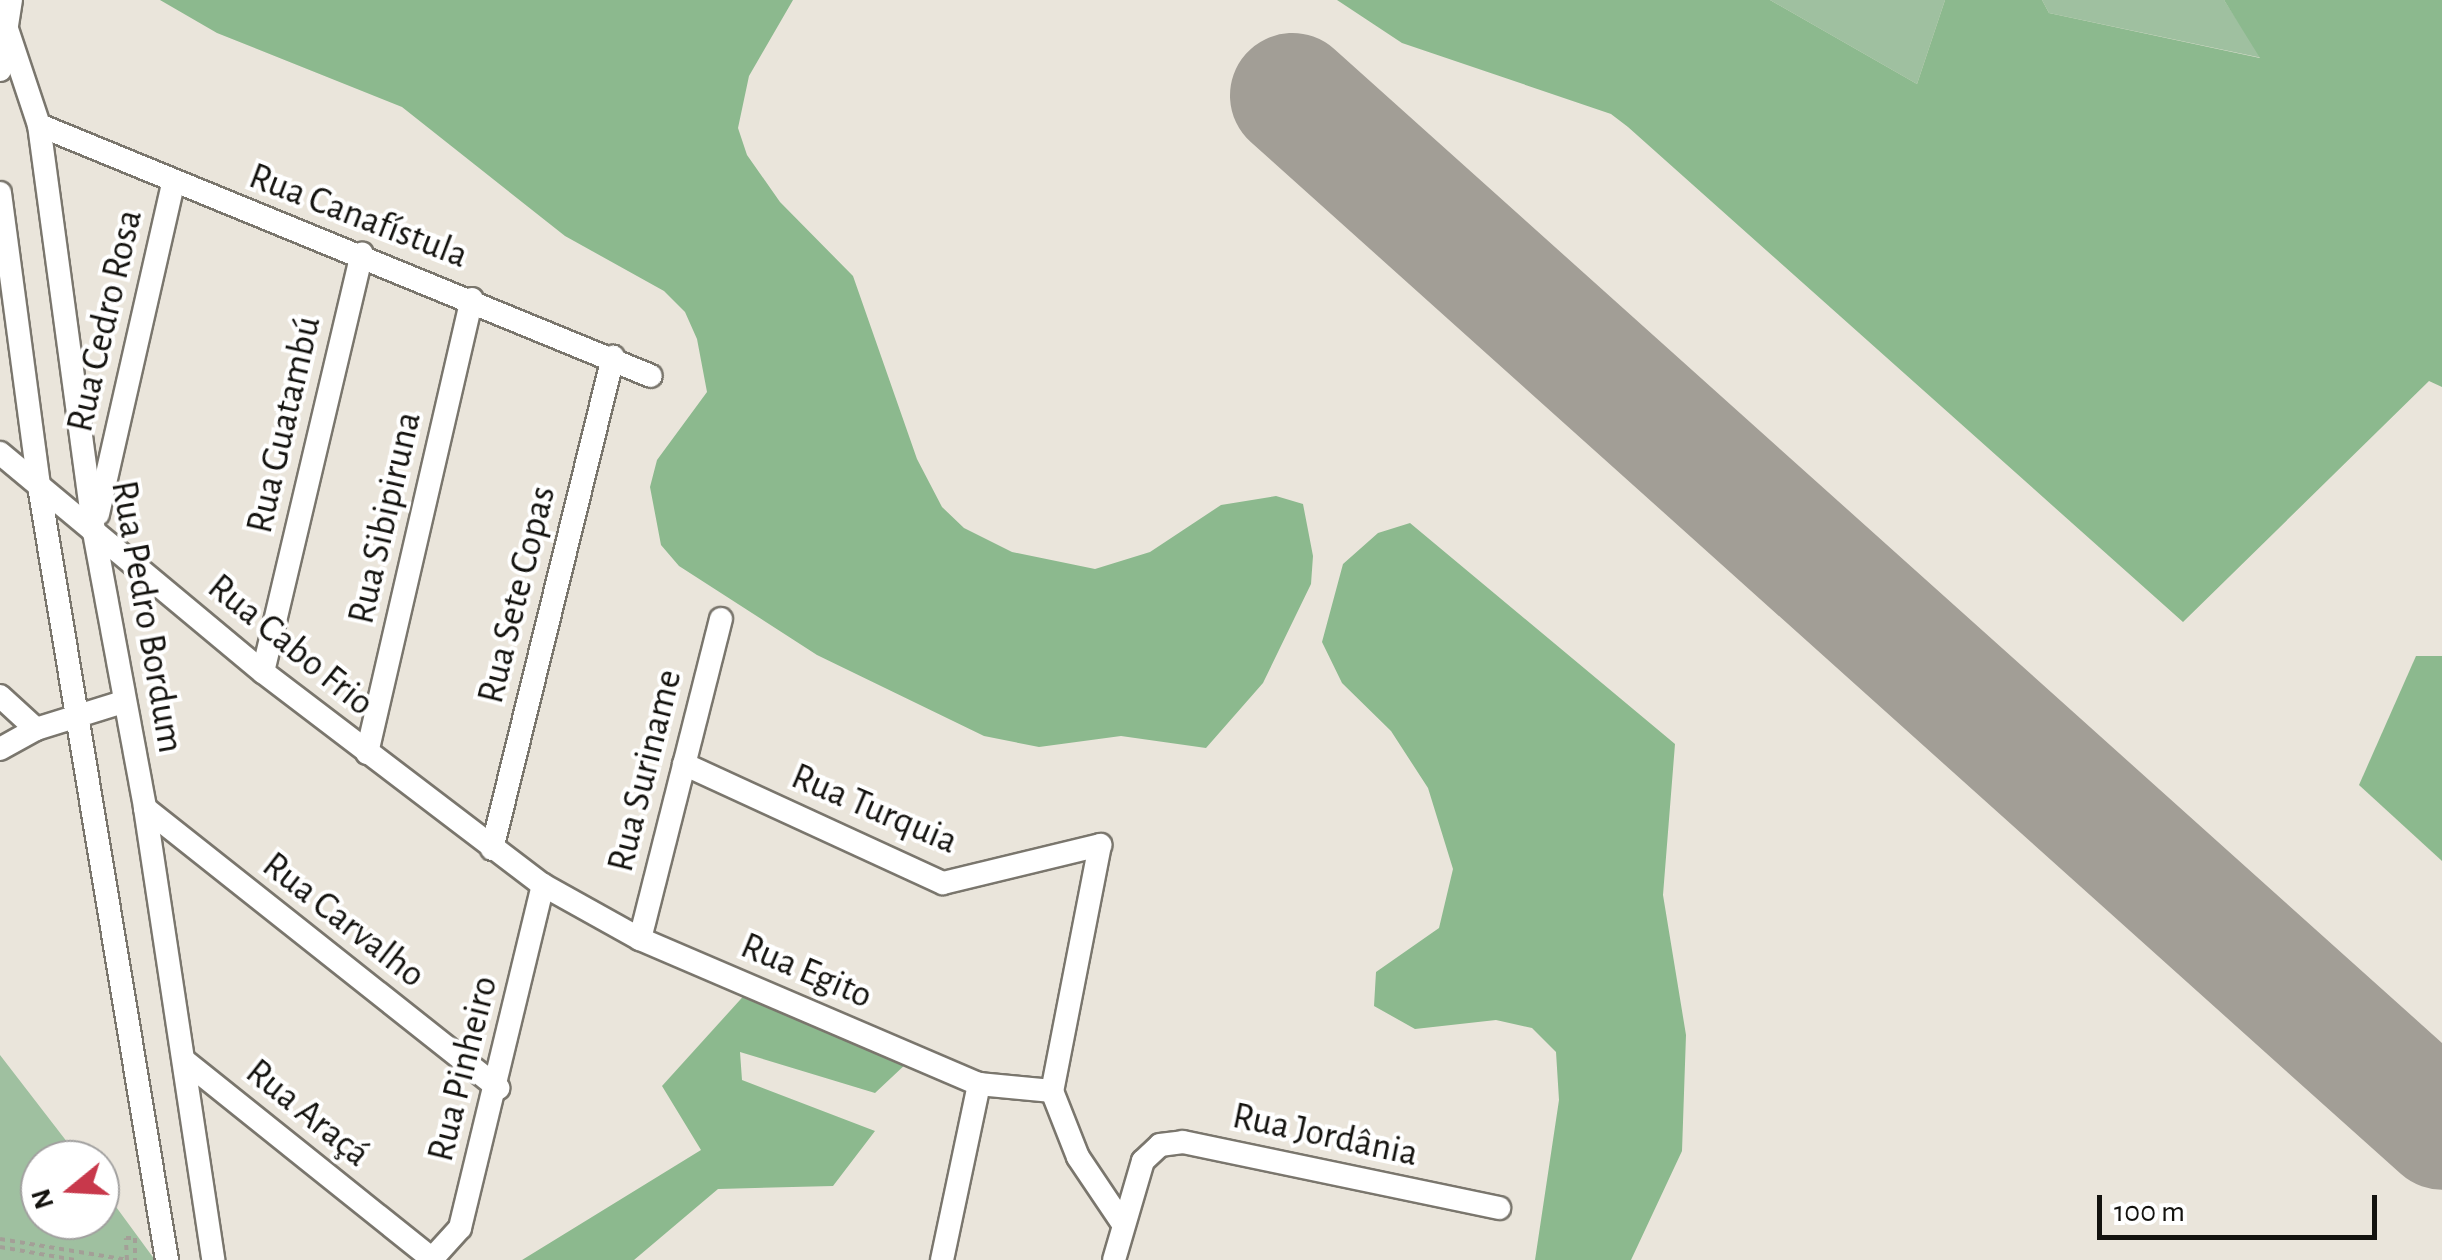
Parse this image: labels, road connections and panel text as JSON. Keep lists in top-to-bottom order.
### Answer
{
  "streets": {
    "street": [
      "Rua Canafístula",
      "Rua Cedro Rosa",
      "Rua Guatambú",
      "Rua Sibipiruna",
      "Rua Sete Copas",
      "Rua Pedro Bordum",
      "Rua Cabo Frio",
      "Rua Suriname",
      "Rua Turquia",
      "Rua Carvalho",
      "Rua Egito",
      "Rua Pinheiro",
      "Rua Araçá",
      "Rua Jordânia"
    ]
  },
  "crossings": [
    ["Rua Canafístula", "Rua Cedro Rosa"],
    ["Rua Canafístula", "Rua Guatambú"],
    ["Rua Canafístula", "Rua Sibipiruna"],
    ["Rua Canafístula", "Rua Sete Copas"],
    ["Rua Canafístula", "Rua Pedro Bordum"],
    ["Rua Cedro Rosa", "Rua Pedro Bordum"],
    ["Rua Cedro Rosa", "Rua Cabo Frio"],
    ["Rua Guatambú", "Rua Cabo Frio"],
    ["Rua Sibipiruna", "Rua Cabo Frio"],
    ["Rua Sete Copas", "Rua Cabo Frio"],
    ["Rua Pedro Bordum", "Rua Cabo Frio"],
    ["Rua Pedro Bordum", "Rua Carvalho"],
    ["Rua Pedro Bordum", "Rua Araçá"],
    ["Rua Cabo Frio", "Rua Egito"],
    ["Rua Cabo Frio", "Rua Pinheiro"],
    ["Rua Suriname", "Rua Turquia"],
    ["Rua Suriname", "Rua Egito"],
    ["Rua Turquia", "Rua Egito"],
    ["Rua Carvalho", "Rua Pinheiro"],
    ["Rua Egito", "Rua Pinheiro"],
    ["Rua Pinheiro", "Rua Araçá"]
  ],
  "scale_bar": "100 m",
  "north": "left"
}
